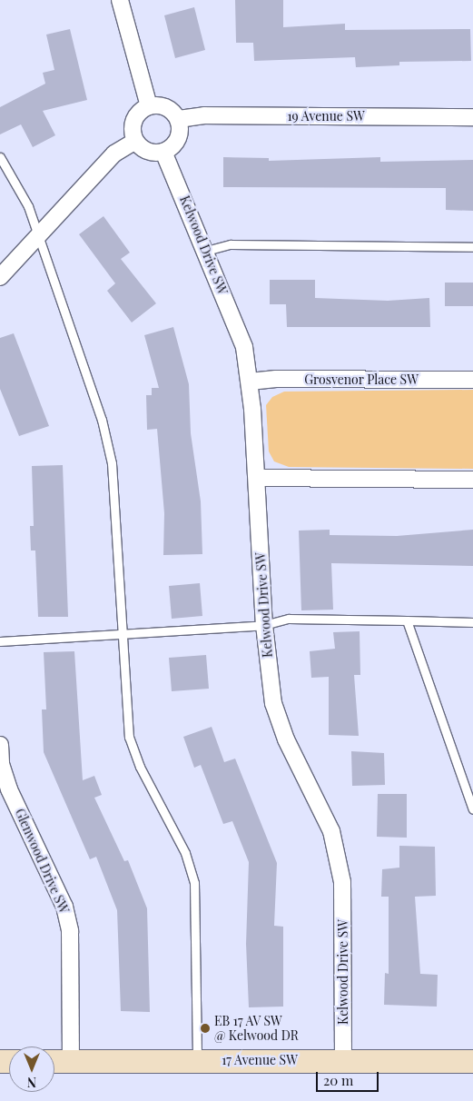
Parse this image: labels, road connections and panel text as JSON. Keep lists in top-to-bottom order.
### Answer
{
  "streets": {
    "main road": ["17 Avenue SW"],
    "street": [
      "19 Avenue SW",
      "Kelwood Drive SW",
      "Grosvenor Place SW",
      "Glenwood Drive SW"
    ]
  },
  "crossings": [
    ["19 Avenue SW", "Kelwood Drive SW"],
    ["Kelwood Drive SW", "Grosvenor Place SW"],
    ["Kelwood Drive SW", "17 Avenue SW"],
    ["Glenwood Drive SW", "17 Avenue SW"]
  ],
  "places": ["EB 17 AV SW @ Kelwood DR"],
  "scale_bar": "20 m",
  "north": "bottom"
}
